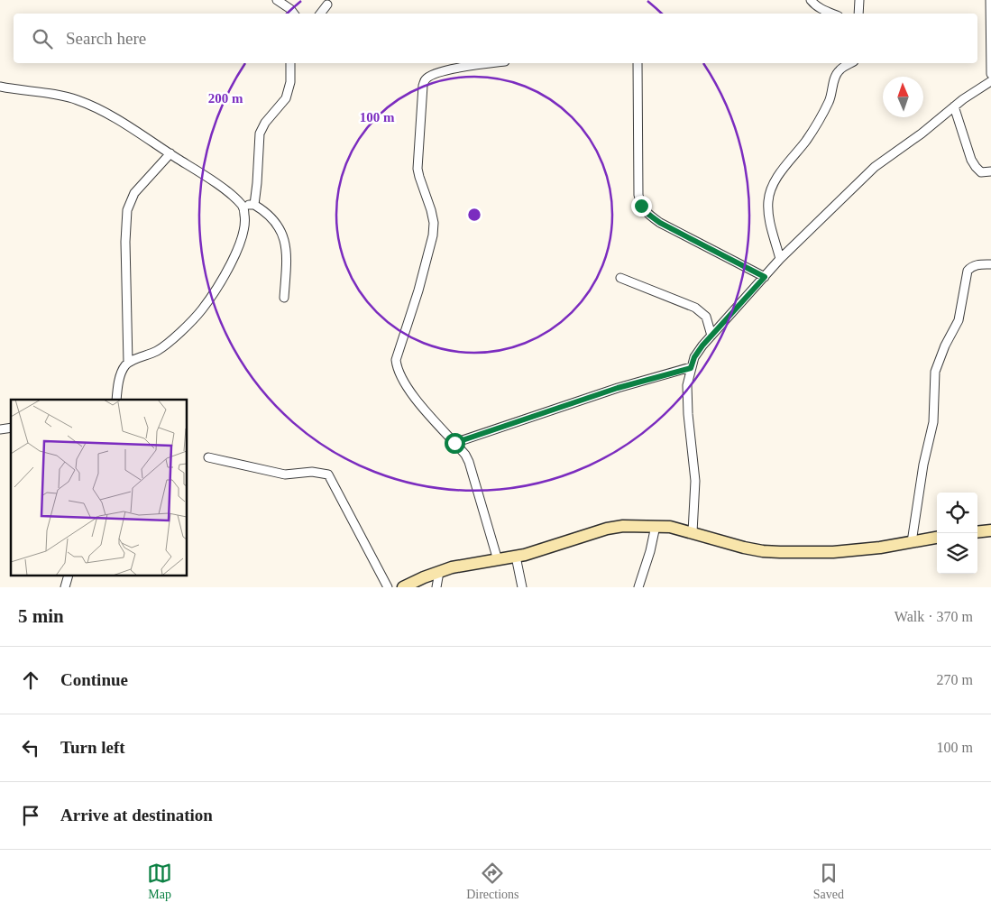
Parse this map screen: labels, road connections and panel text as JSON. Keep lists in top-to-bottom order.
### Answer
{
  "north": "top",
  "page": {
    "search": "Search here",
    "heading": ["5 min", "Walk · 370 m"],
    "list": [
      ["Continue", "270 m"],
      ["Turn left", "100 m"],
      "Arrive at destination"
    ],
    "nav": ["Map", "Directions", "Saved"]
  },
  "rings": ["200 m", "100 m"]
}
